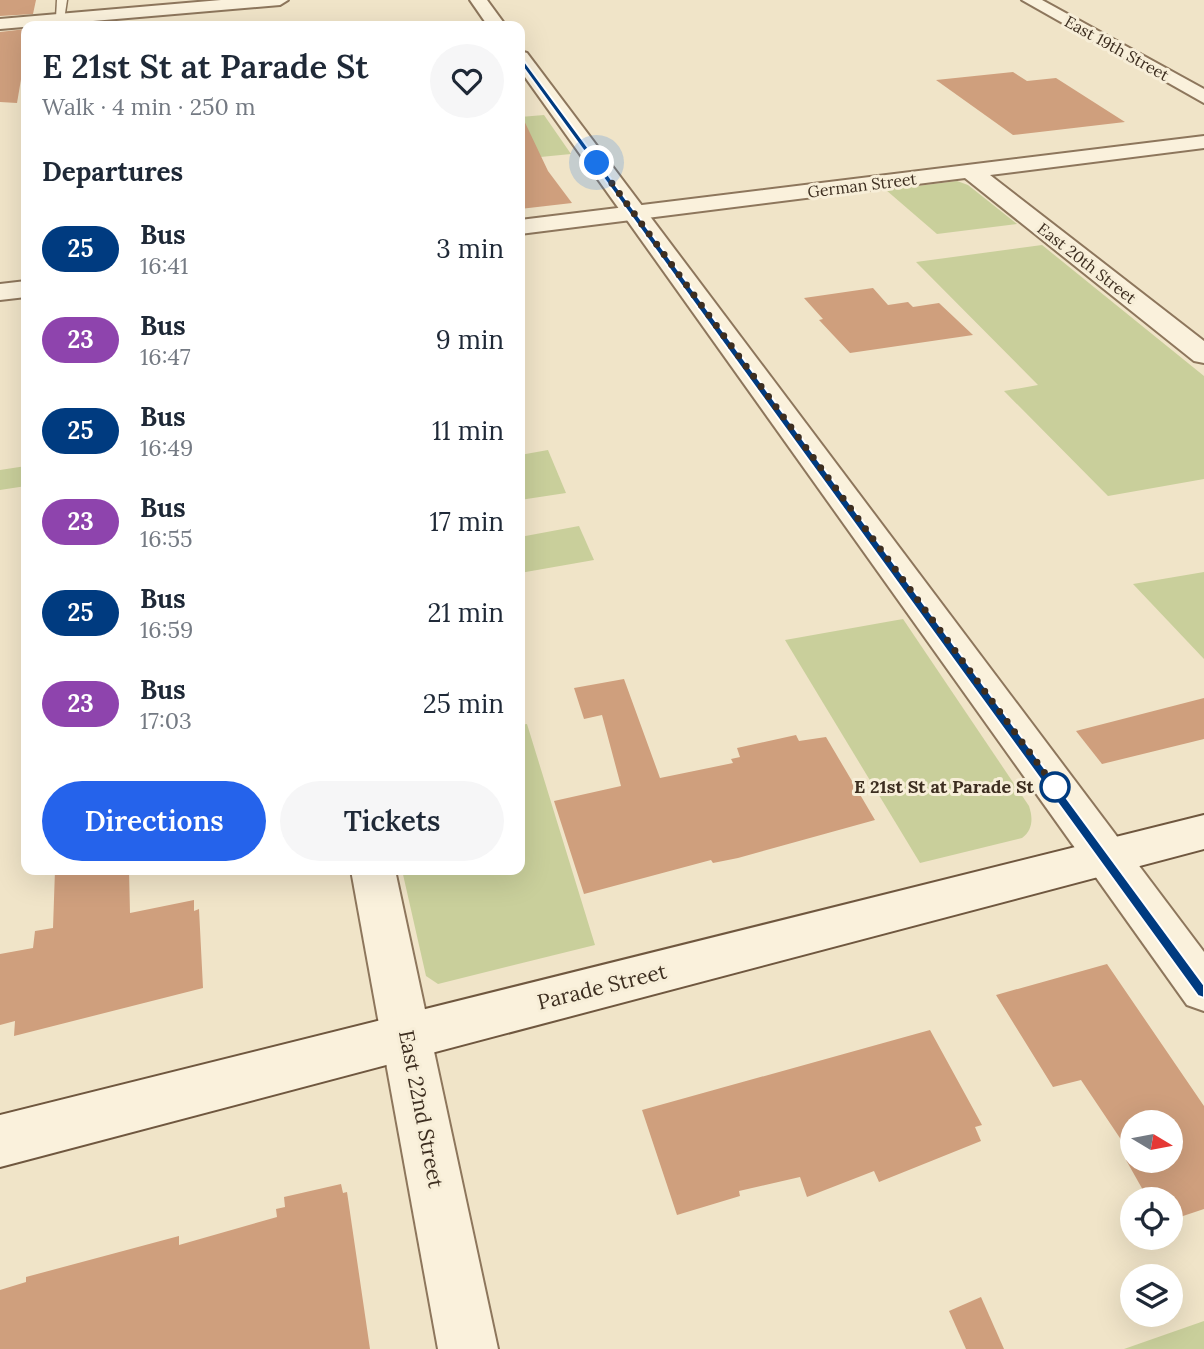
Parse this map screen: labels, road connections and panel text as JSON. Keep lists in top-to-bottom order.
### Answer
{
  "streets": {
    "street": [
      "East 19th Street",
      "German Street",
      "East 20th Street",
      "Parade Street",
      "East 22nd Street"
    ]
  },
  "crossings": [
    ["German Street", "East 20th Street"],
    ["Parade Street", "East 22nd Street"]
  ],
  "places": ["E 21st St at Parade St"],
  "lines": ["bus line 25"],
  "north": "right",
  "page": {
    "heading": [
      ["E 21st St at Parade St", "Walk · 4 min · 250 m"],
      "Departures"
    ],
    "list": [
      {
        "mark": "25",
        "name": "Bus",
        "note": "16:41",
        "value": "3 min"
      },
      {
        "mark": "23",
        "name": "Bus",
        "note": "16:47",
        "value": "9 min"
      },
      {
        "mark": "25",
        "name": "Bus",
        "note": "16:49",
        "value": "11 min"
      },
      {
        "mark": "23",
        "name": "Bus",
        "note": "16:55",
        "value": "17 min"
      },
      {
        "mark": "25",
        "name": "Bus",
        "note": "16:59",
        "value": "21 min"
      },
      {
        "mark": "23",
        "name": "Bus",
        "note": "17:03",
        "value": "25 min"
      }
    ],
    "buttons": ["Directions", "Tickets"]
  }
}
